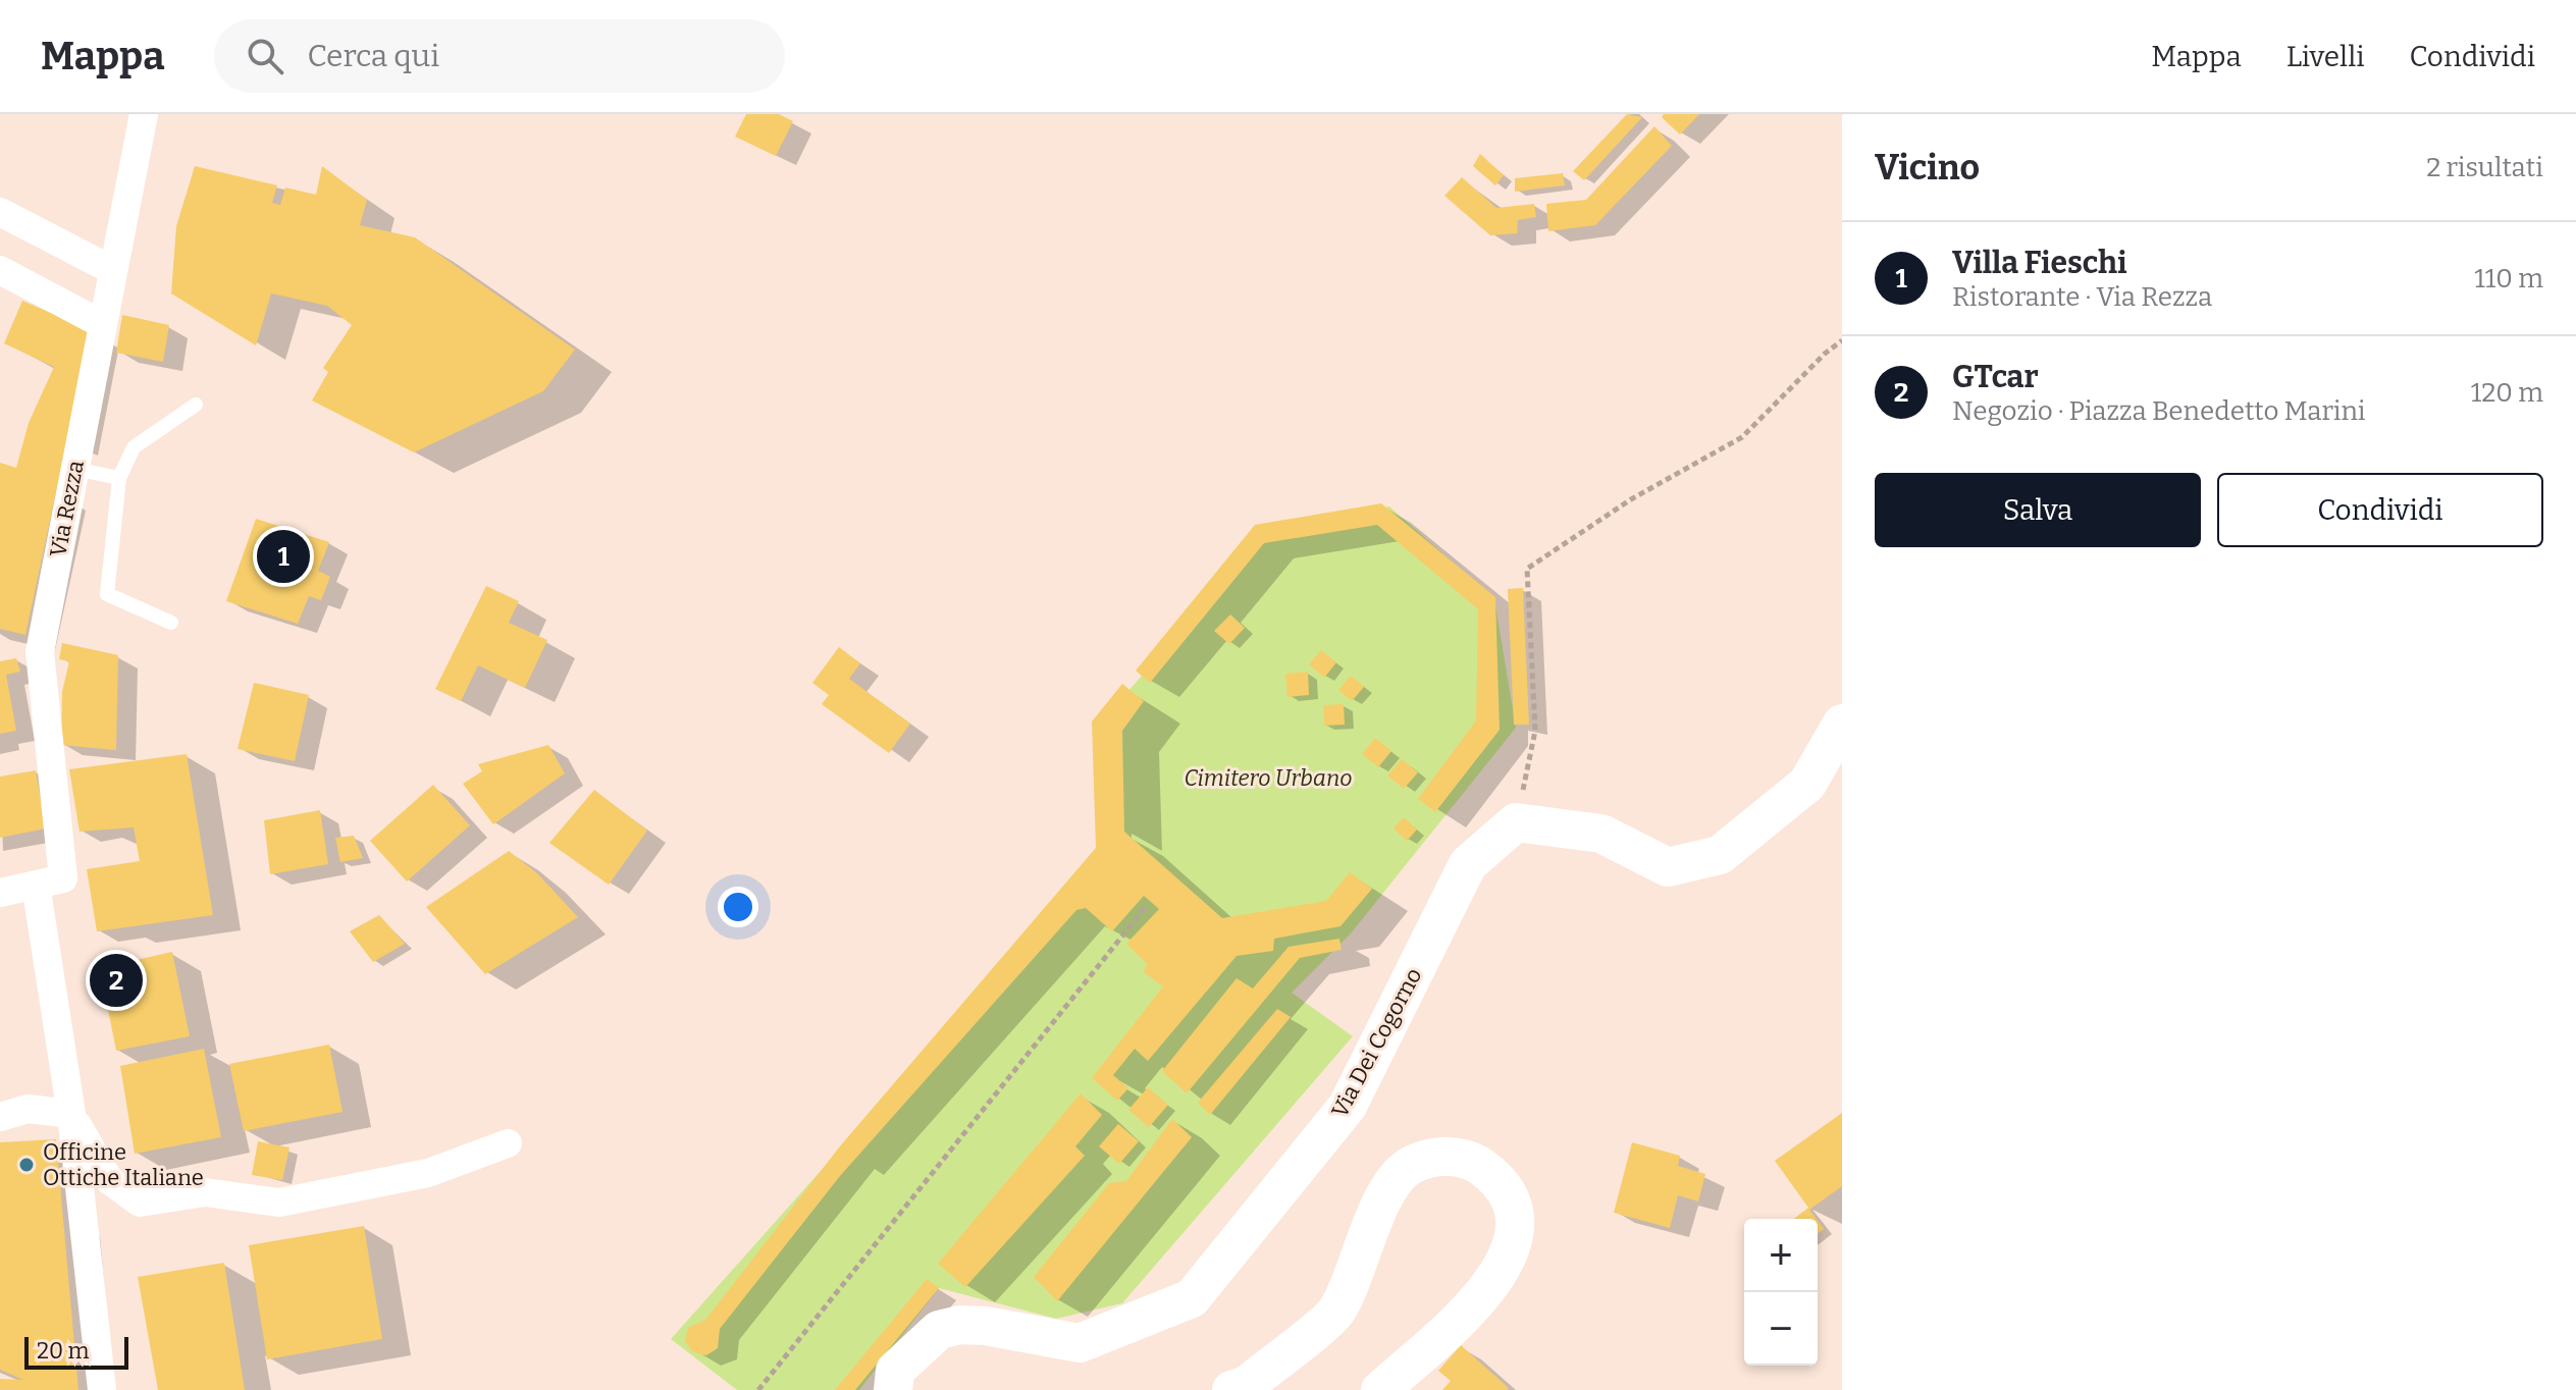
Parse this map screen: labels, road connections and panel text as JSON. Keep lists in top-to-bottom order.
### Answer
{
  "streets": {
    "street": ["Via Rezza", "Via Dei Cogorno"]
  },
  "parks": ["Cimitero Urbano"],
  "places": ["Officine Ottiche Italiane"],
  "scale_bar": "20 m",
  "page": {
    "header": "Mappa",
    "search": "Cerca qui",
    "nav": ["Mappa", "Livelli", "Condividi"],
    "heading": ["Vicino", "2 risultati"],
    "list": [
      {
        "mark": "1",
        "name": "Villa Fieschi",
        "note": "Ristorante · Via Rezza",
        "value": "110 m"
      },
      {
        "mark": "2",
        "name": "GTcar",
        "note": "Negozio · Piazza Benedetto Marini",
        "value": "120 m"
      }
    ],
    "buttons": ["Salva", "Condividi"],
    "pins": ["1", "2"],
    "map_buttons": ["+", "−"],
    "scale": "20 m"
  }
}
